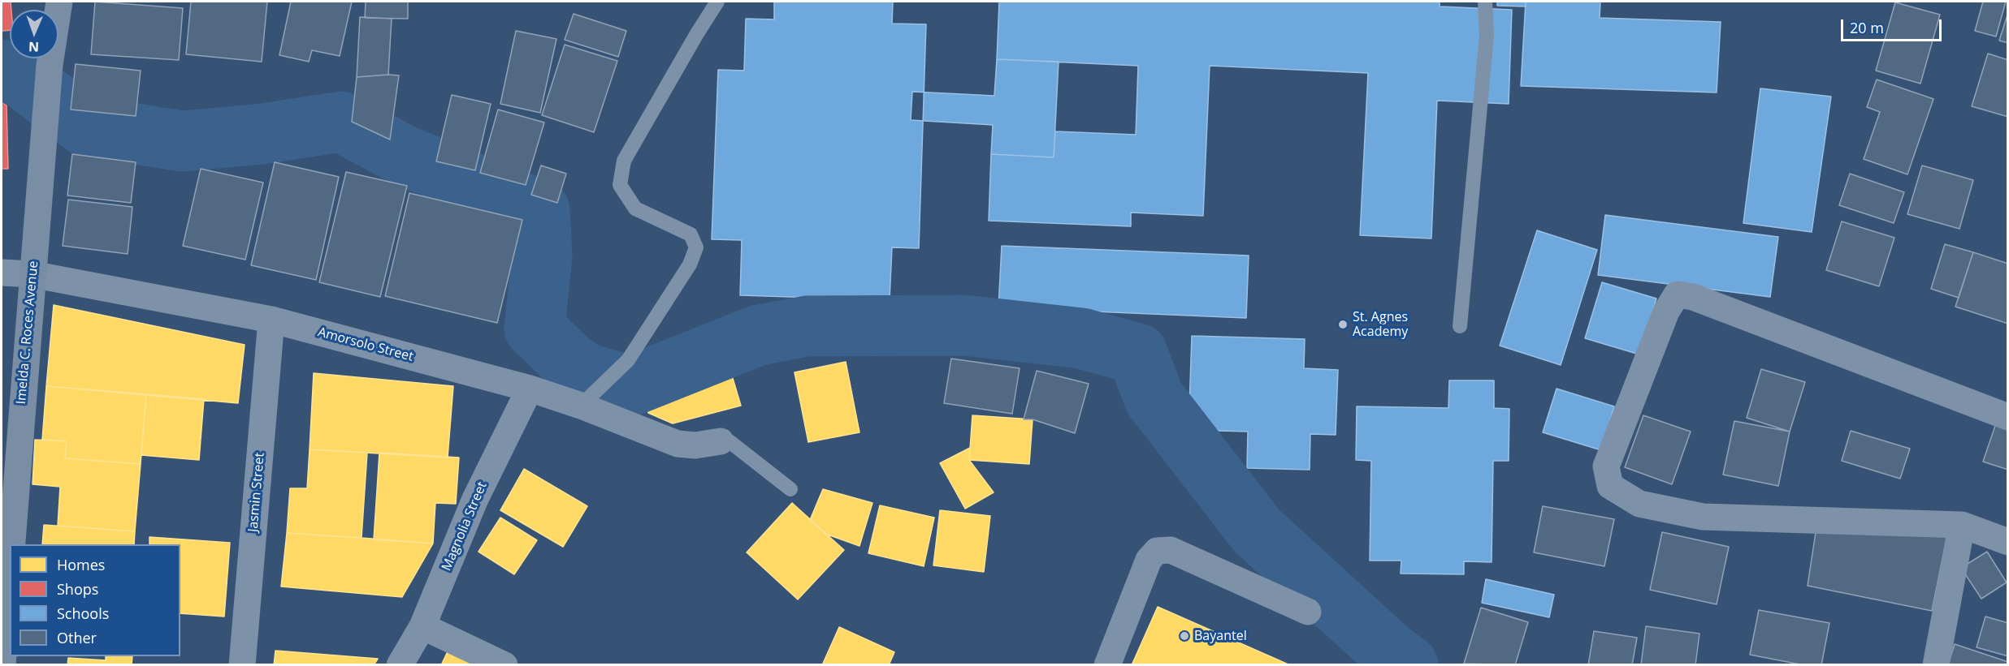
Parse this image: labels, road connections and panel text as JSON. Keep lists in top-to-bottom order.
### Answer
{
  "streets": {
    "main road": ["Imelda C. Roces Avenue"],
    "street": ["Amorsolo Street", "Jasmin Street", "Magnolia Street"]
  },
  "crossings": [
    ["Imelda C. Roces Avenue", "Amorsolo Street"],
    ["Amorsolo Street", "Jasmin Street"],
    ["Amorsolo Street", "Magnolia Street"]
  ],
  "places": ["St. Agnes Academy", "Bayantel"],
  "legend": [
    "Homes",
    "Shops",
    "Schools",
    "Other"
  ],
  "scale_bar": "20 m",
  "north": "bottom"
}
